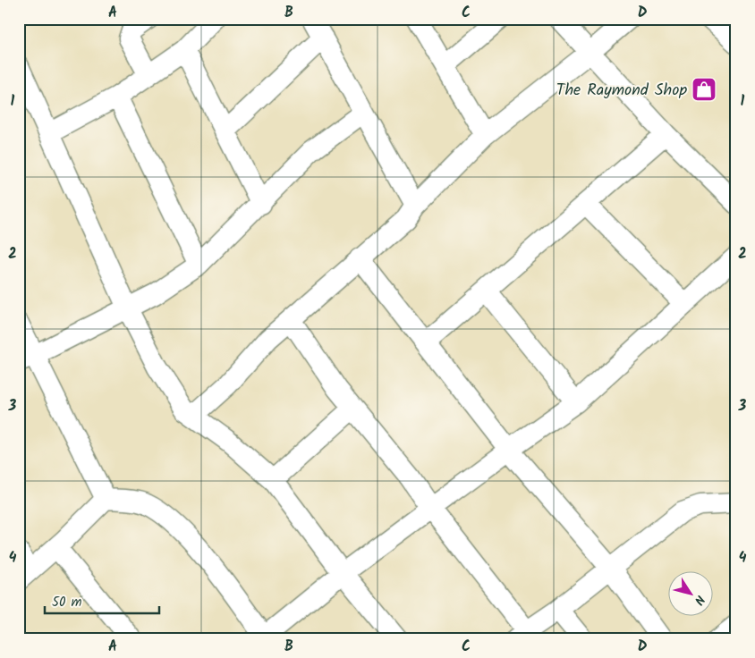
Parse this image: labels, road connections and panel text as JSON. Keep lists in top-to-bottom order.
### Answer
{
  "places": {
    "shop": ["The Raymond Shop"]
  },
  "scale_bar": "50 m",
  "north": "bottom right",
  "grid": {
    "columns": [
      "A",
      "B",
      "C",
      "D"
    ],
    "rows": [
      "1",
      "2",
      "3",
      "4"
    ]
  }
}
